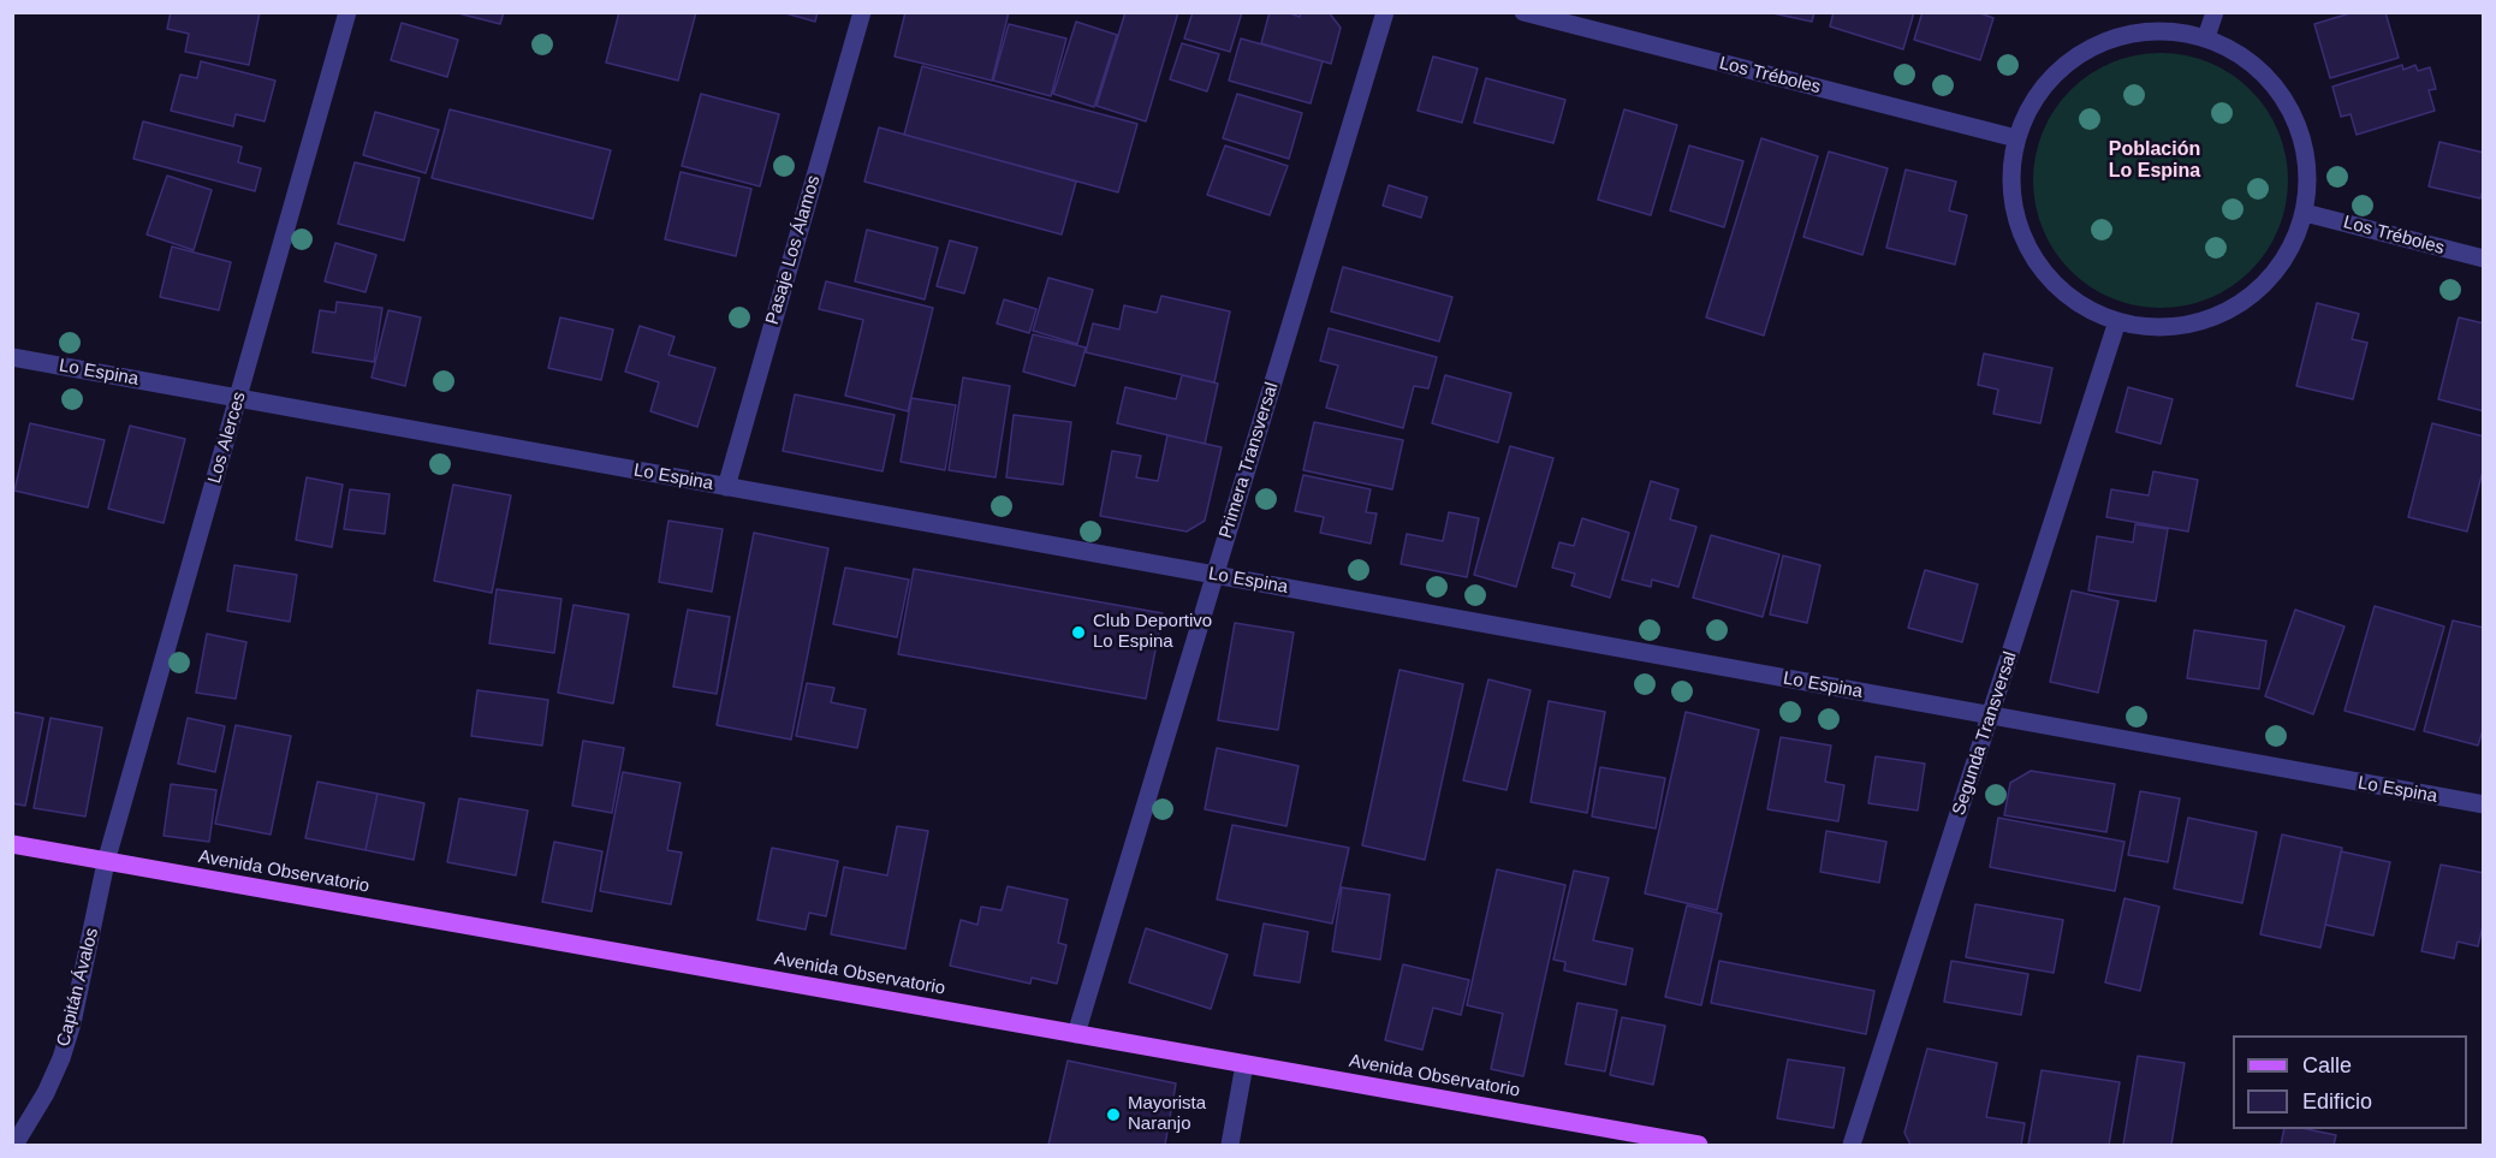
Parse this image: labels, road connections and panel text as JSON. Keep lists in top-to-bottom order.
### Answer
{
  "streets": {
    "main road": ["Avenida Observatorio"],
    "street": [
      "Los Tréboles",
      "Pasaje Los Álamos",
      "Lo Espina",
      "Los Alerces",
      "Primera Transversal",
      "Segunda Transversal",
      "Capitán Ávalos"
    ]
  },
  "crossings": [
    ["Pasaje Los Álamos", "Lo Espina"],
    ["Lo Espina", "Los Alerces"],
    ["Lo Espina", "Primera Transversal"],
    ["Lo Espina", "Segunda Transversal"],
    ["Los Alerces", "Avenida Observatorio"],
    ["Los Alerces", "Capitán Ávalos"],
    ["Primera Transversal", "Avenida Observatorio"],
    ["Avenida Observatorio", "Capitán Ávalos"]
  ],
  "districts": ["Población Lo Espina"],
  "places": ["Club Deportivo Lo Espina", "Mayorista Naranjo"],
  "legend": ["Calle", "Edificio"]
}
